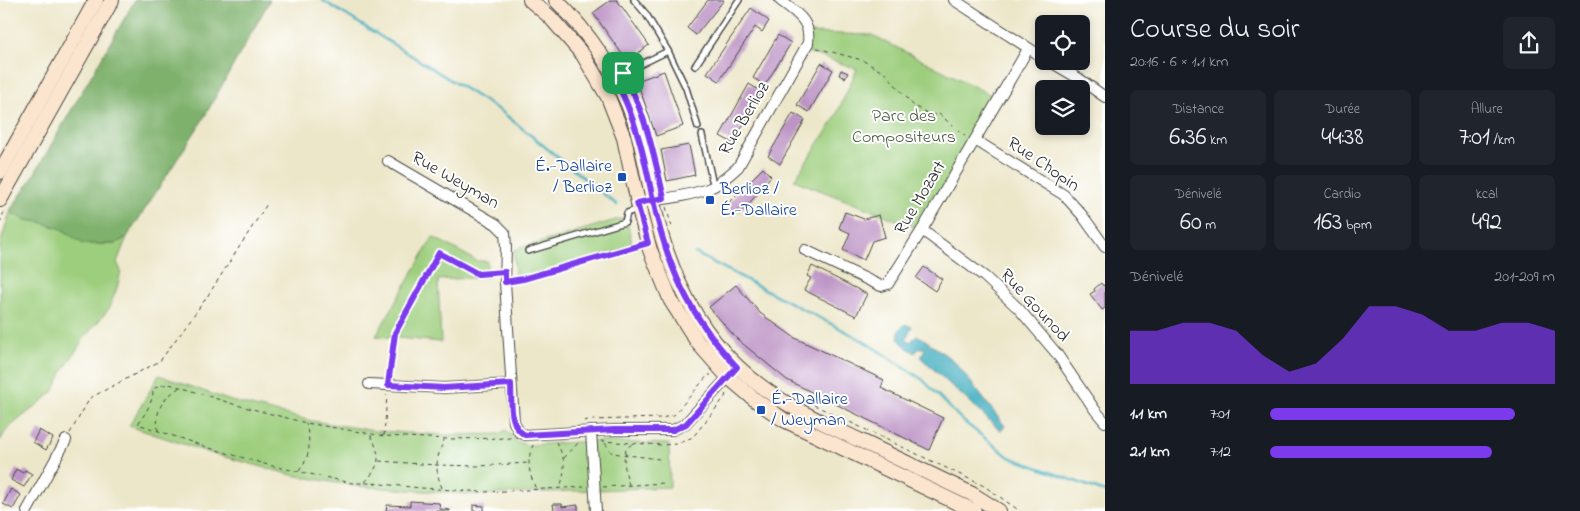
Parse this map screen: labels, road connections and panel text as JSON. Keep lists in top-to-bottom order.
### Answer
{
  "streets": {
    "street": [
      "Rue Berlioz",
      "Rue Chopin",
      "Rue Weyman",
      "Rue Mozart",
      "Rue Gounod"
    ]
  },
  "crossings": [
    ["Rue Chopin", "Rue Mozart"],
    ["Rue Mozart", "Rue Gounod"]
  ],
  "parks": ["Parc des Compositeurs"],
  "places": {
    "transit": ["É.-Dallaire / Berlioz", "Berlioz / É.-Dallaire", "É.-Dallaire / Weyman"]
  },
  "page": {
    "heading": ["Course du soir", "20:16 · 6 × 1.1 km"],
    "stats": [
      ["Distance", "6.36 km"],
      ["Durée", "44:38"],
      ["Allure", "7:01 /km"],
      ["Dénivelé", "60 m"],
      ["Cardio", "163 bpm"],
      ["kcal", "492"]
    ],
    "chart": ["Dénivelé", "201–209 m"],
    "list": [
      {
        "name": "1.1 km",
        "note": "7:01"
      },
      {
        "name": "2.1 km",
        "note": "7:12"
      }
    ]
  }
}
